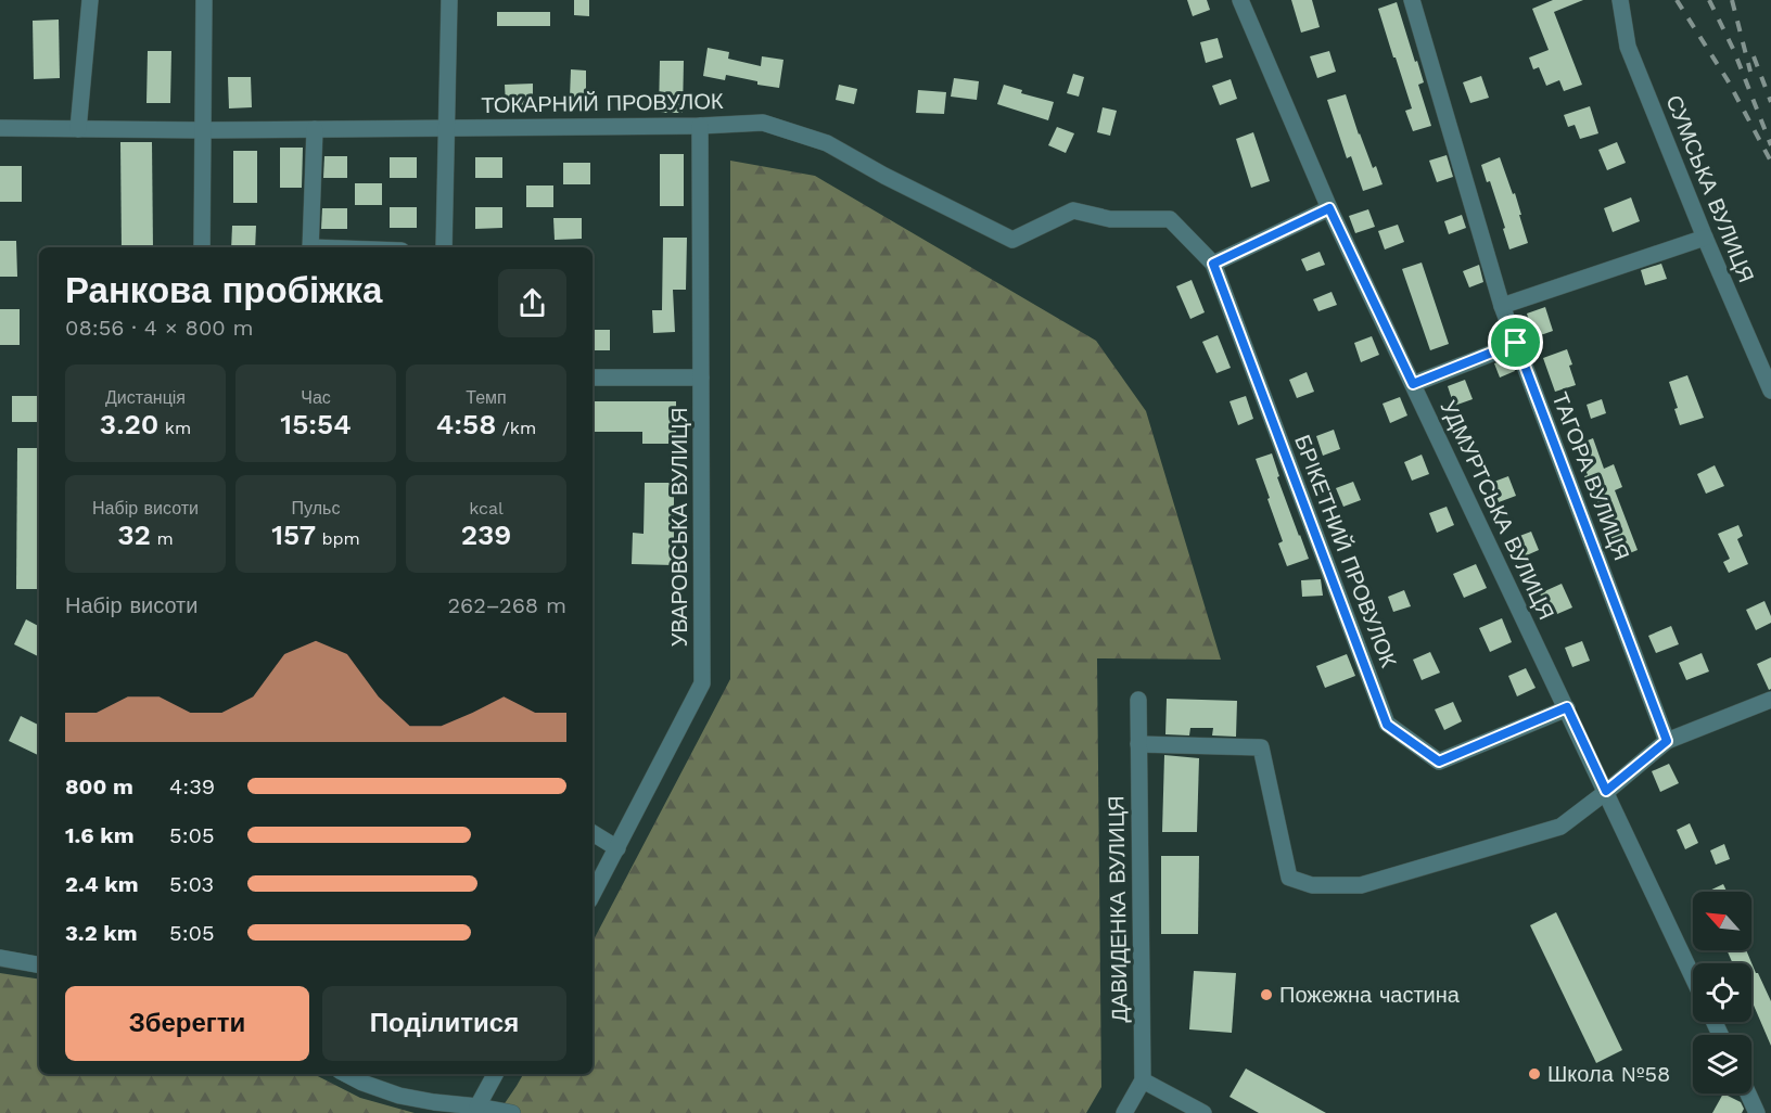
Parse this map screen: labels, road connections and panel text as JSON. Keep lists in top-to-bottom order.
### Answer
{
  "streets": {
    "street": [
      "ТОКАРНИЙ ПРОВУЛОК",
      "СУМСЬКА ВУЛИЦЯ",
      "ТАГОРА ВУЛИЦЯ",
      "УДМУРТСЬКА ВУЛИЦЯ",
      "УВАРОВСЬКА ВУЛИЦЯ",
      "БРIКЕТНИЙ ПРОВУЛОК",
      "ДАВИДЕНКА ВУЛИЦЯ"
    ]
  },
  "crossings": [
    ["ТОКАРНИЙ ПРОВУЛОК", "УВАРОВСЬКА ВУЛИЦЯ"],
    ["ТОКАРНИЙ ПРОВУЛОК", "БРIКЕТНИЙ ПРОВУЛОК"],
    ["УДМУРТСЬКА ВУЛИЦЯ", "БРIКЕТНИЙ ПРОВУЛОК"]
  ],
  "places": ["Пожежна частина", "Школа №58"],
  "north": "top left",
  "page": {
    "heading": ["Ранкова пробіжка", "08:56 · 4 × 800 m"],
    "stats": [
      ["Дистанція", "3.20 km"],
      ["Час", "15:54"],
      ["Темп", "4:58 /km"],
      ["Набір висоти", "32 m"],
      ["Пульс", "157 bpm"],
      ["kcal", "239"]
    ],
    "chart": ["Набір висоти", "262–268 m"],
    "list": [
      {
        "name": "800 m",
        "note": "4:39"
      },
      {
        "name": "1.6 km",
        "note": "5:05"
      },
      {
        "name": "2.4 km",
        "note": "5:03"
      },
      {
        "name": "3.2 km",
        "note": "5:05"
      }
    ],
    "buttons": ["Зберегти", "Поділитися"]
  }
}
